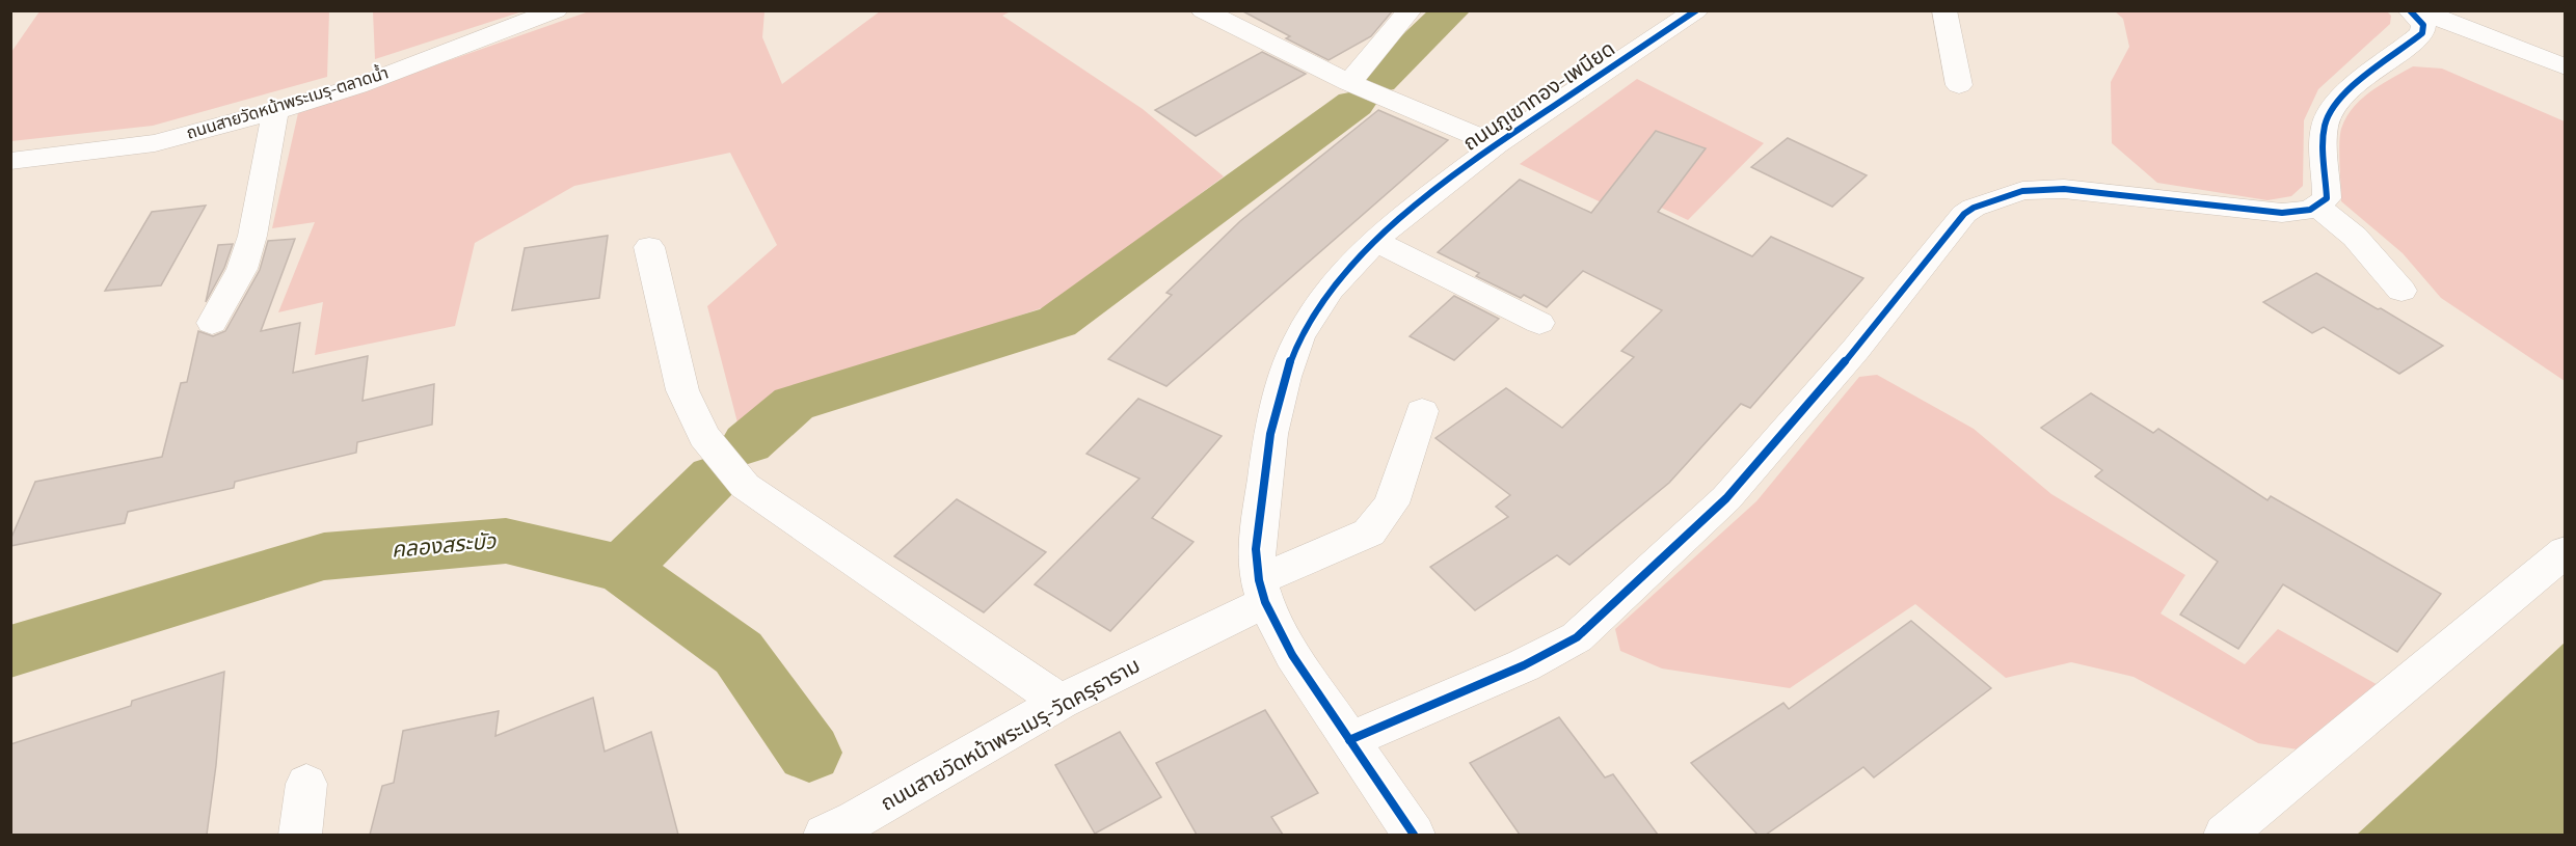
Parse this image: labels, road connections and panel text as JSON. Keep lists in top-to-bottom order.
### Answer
{
  "streets": {
    "street": ["ถนนภูเขาทอง-เพนียด", "ถนนสายวัดหน้าพระเมรุ-ตลาดน้ำ", "ถนนสายวัดหน้าพระเมรุ-วัดครุธาราม"]
  },
  "crossings": [
    ["ถนนภูเขาทอง-เพนียด", "ถนนสายวัดหน้าพระเมรุ-วัดครุธาราม"]
  ],
  "water": ["คลองสระบัว"]
}
